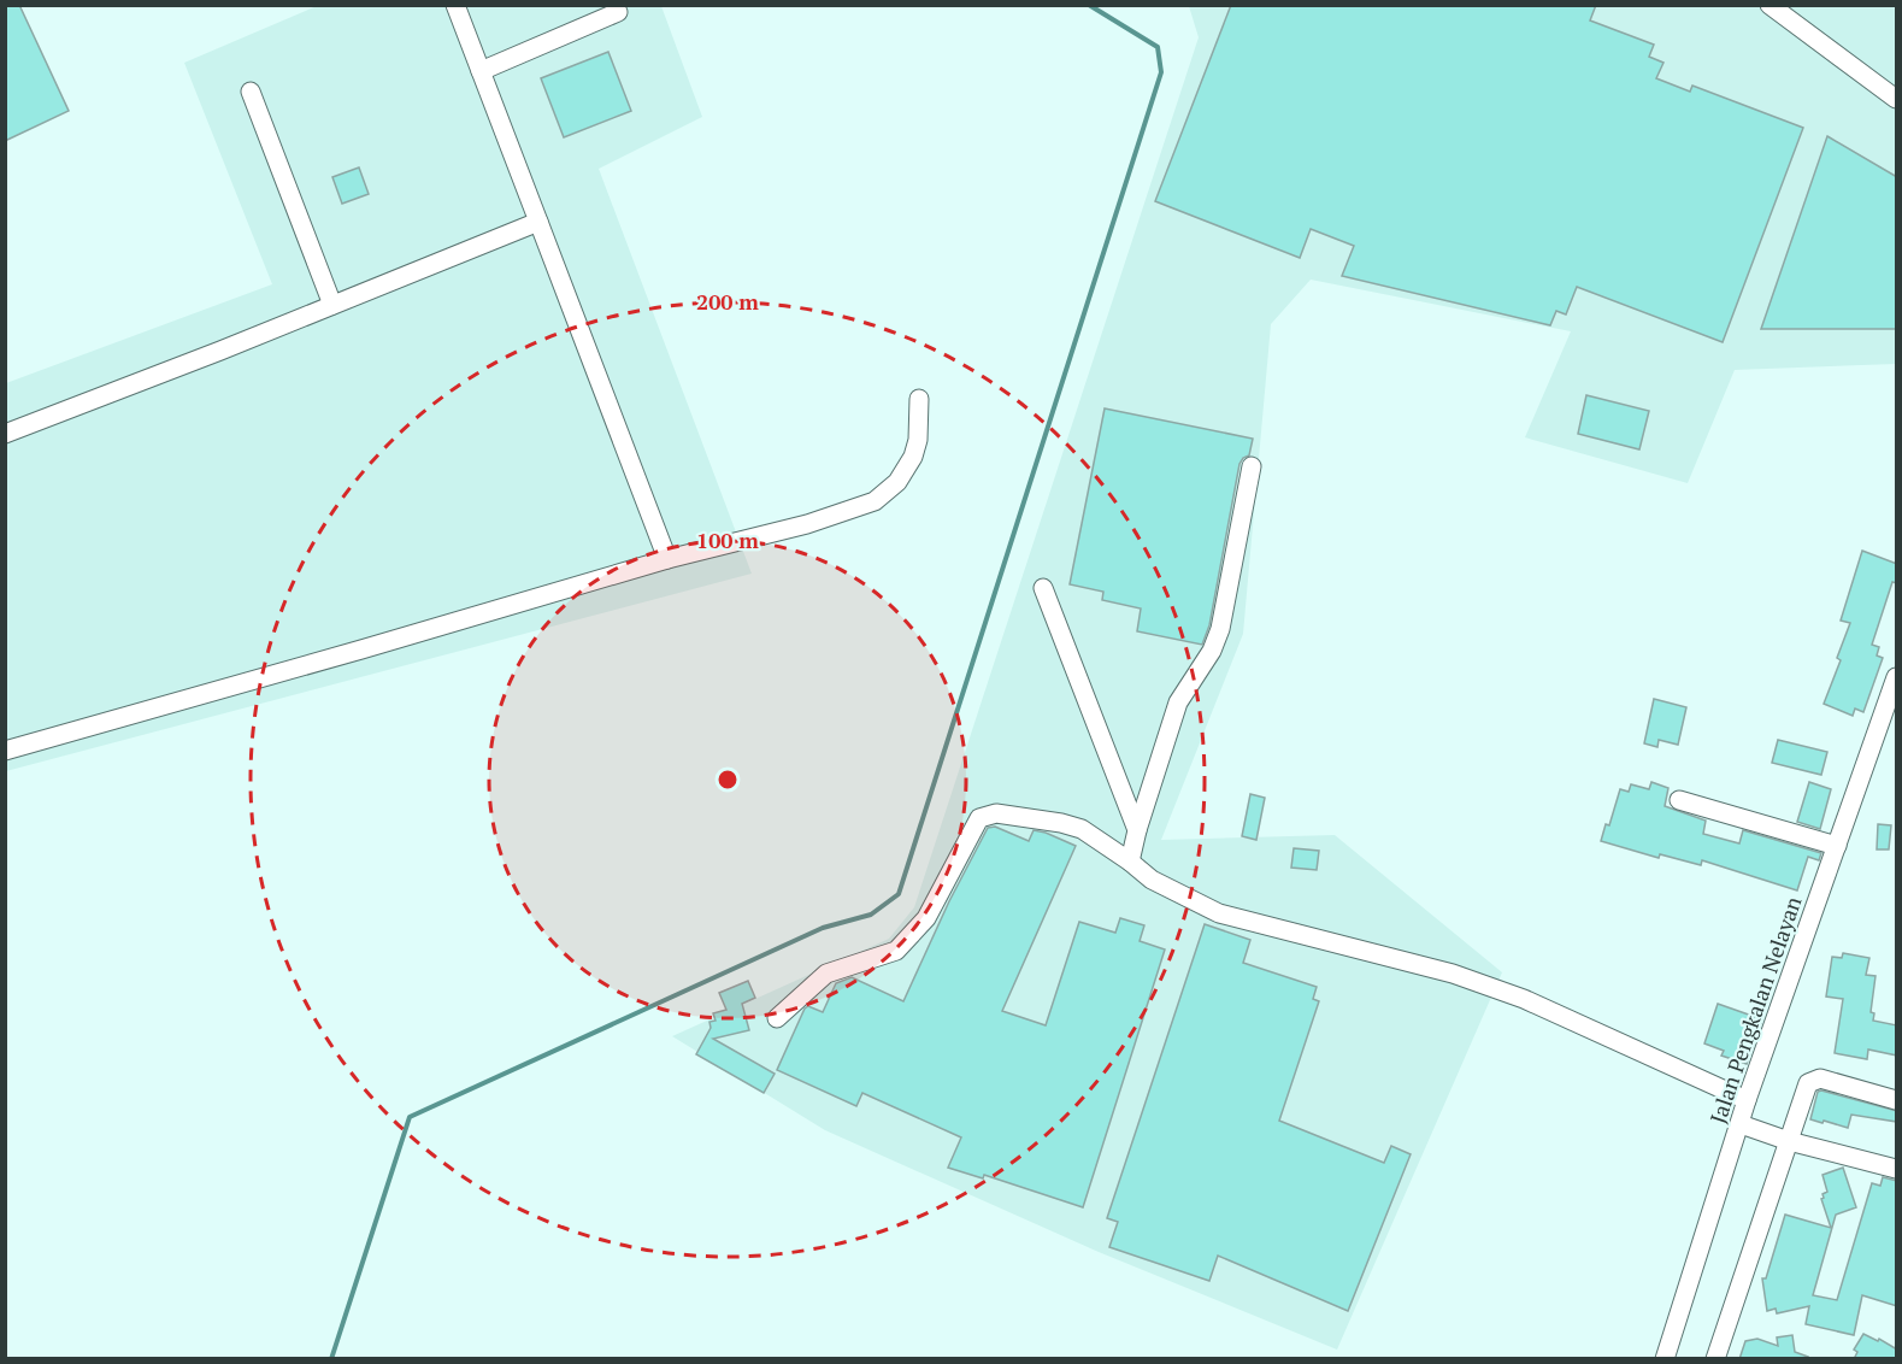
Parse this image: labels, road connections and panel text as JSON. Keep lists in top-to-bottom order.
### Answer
{
  "streets": {
    "street": ["Jalan Pengkalan Nelayan"]
  },
  "rings": ["200 m", "100 m"]
}
